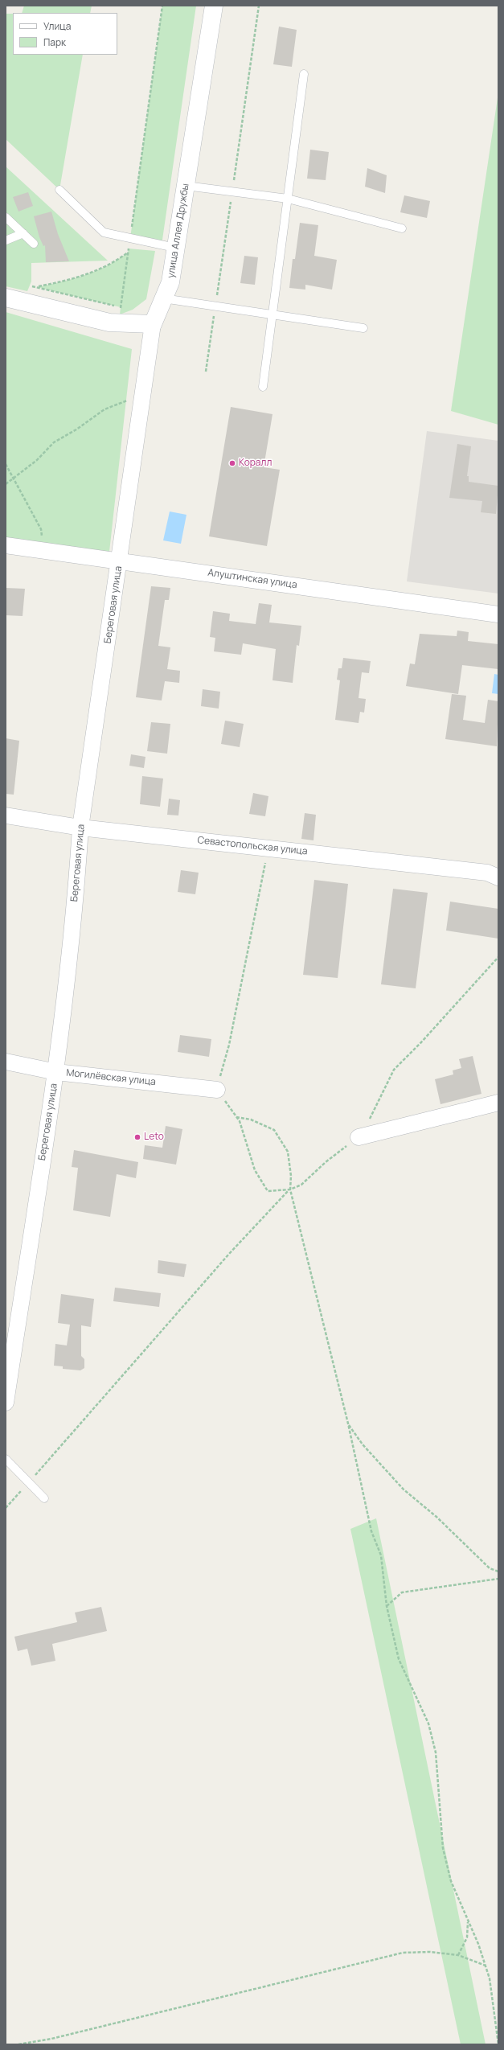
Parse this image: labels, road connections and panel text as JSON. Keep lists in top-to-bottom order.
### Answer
{
  "streets": {
    "main road": ["улица Аллея Дружбы"],
    "street": [
      "Алуштинская улица",
      "Береговая улица",
      "Севастопольская улица",
      "Могилёвская улица"
    ]
  },
  "crossings": [
    ["улица Аллея Дружбы", "Береговая улица"],
    ["Алуштинская улица", "Береговая улица"],
    ["Береговая улица", "Севастопольская улица"],
    ["Береговая улица", "Могилёвская улица"]
  ],
  "places": ["Коралл", "Leto"],
  "legend": ["Улица", "Парк"]
}
